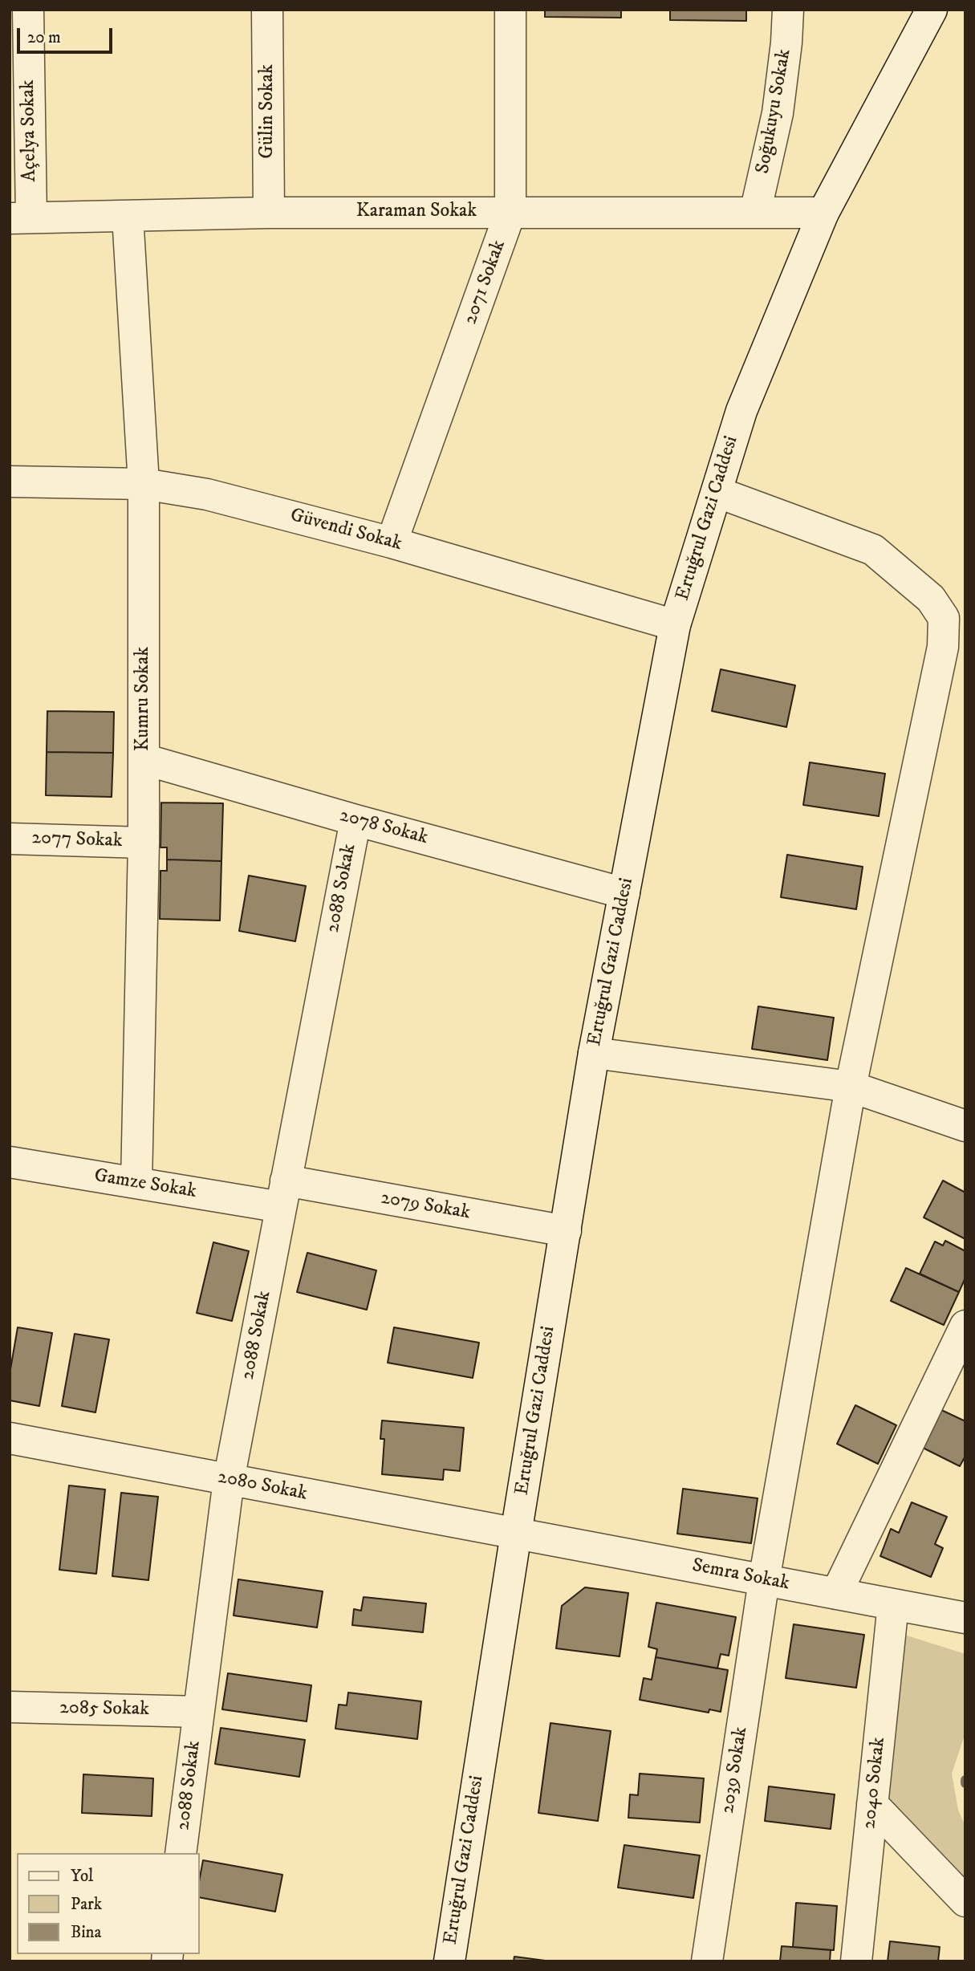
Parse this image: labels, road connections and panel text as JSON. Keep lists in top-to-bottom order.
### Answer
{
  "streets": {
    "street": [
      "Gülin Sokak",
      "Soğukuyu Sokak",
      "Açelya Sokak",
      "Karaman Sokak",
      "2071 Sokak",
      "Ertuğrul Gazi Caddesi",
      "Güvendi Sokak",
      "Kumru Sokak",
      "2078 Sokak",
      "2077 Sokak",
      "2088 Sokak",
      "Gamze Sokak",
      "2079 Sokak",
      "2080 Sokak",
      "Semra Sokak",
      "2085 Sokak",
      "2039 Sokak",
      "2040 Sokak"
    ]
  },
  "crossings": [
    ["Gülin Sokak", "Karaman Sokak"],
    ["Soğukuyu Sokak", "Karaman Sokak"],
    ["Açelya Sokak", "Karaman Sokak"],
    ["Karaman Sokak", "2071 Sokak"],
    ["Karaman Sokak", "Ertuğrul Gazi Caddesi"],
    ["Karaman Sokak", "Kumru Sokak"],
    ["2071 Sokak", "Güvendi Sokak"],
    ["Ertuğrul Gazi Caddesi", "Güvendi Sokak"],
    ["Ertuğrul Gazi Caddesi", "2078 Sokak"],
    ["Ertuğrul Gazi Caddesi", "2079 Sokak"],
    ["Ertuğrul Gazi Caddesi", "2080 Sokak"],
    ["Ertuğrul Gazi Caddesi", "Semra Sokak"],
    ["Ertuğrul Gazi Caddesi", "2039 Sokak"],
    ["Güvendi Sokak", "Kumru Sokak"],
    ["Kumru Sokak", "2078 Sokak"],
    ["Kumru Sokak", "2077 Sokak"],
    ["Kumru Sokak", "Gamze Sokak"],
    ["2078 Sokak", "2088 Sokak"],
    ["2088 Sokak", "Gamze Sokak"],
    ["2088 Sokak", "2079 Sokak"],
    ["2088 Sokak", "2080 Sokak"],
    ["2088 Sokak", "2085 Sokak"],
    ["Gamze Sokak", "2079 Sokak"],
    ["2080 Sokak", "Semra Sokak"],
    ["Semra Sokak", "2039 Sokak"],
    ["Semra Sokak", "2040 Sokak"]
  ],
  "legend": ["Yol", "Park", "Bina"],
  "scale_bar": "20 m"
}
